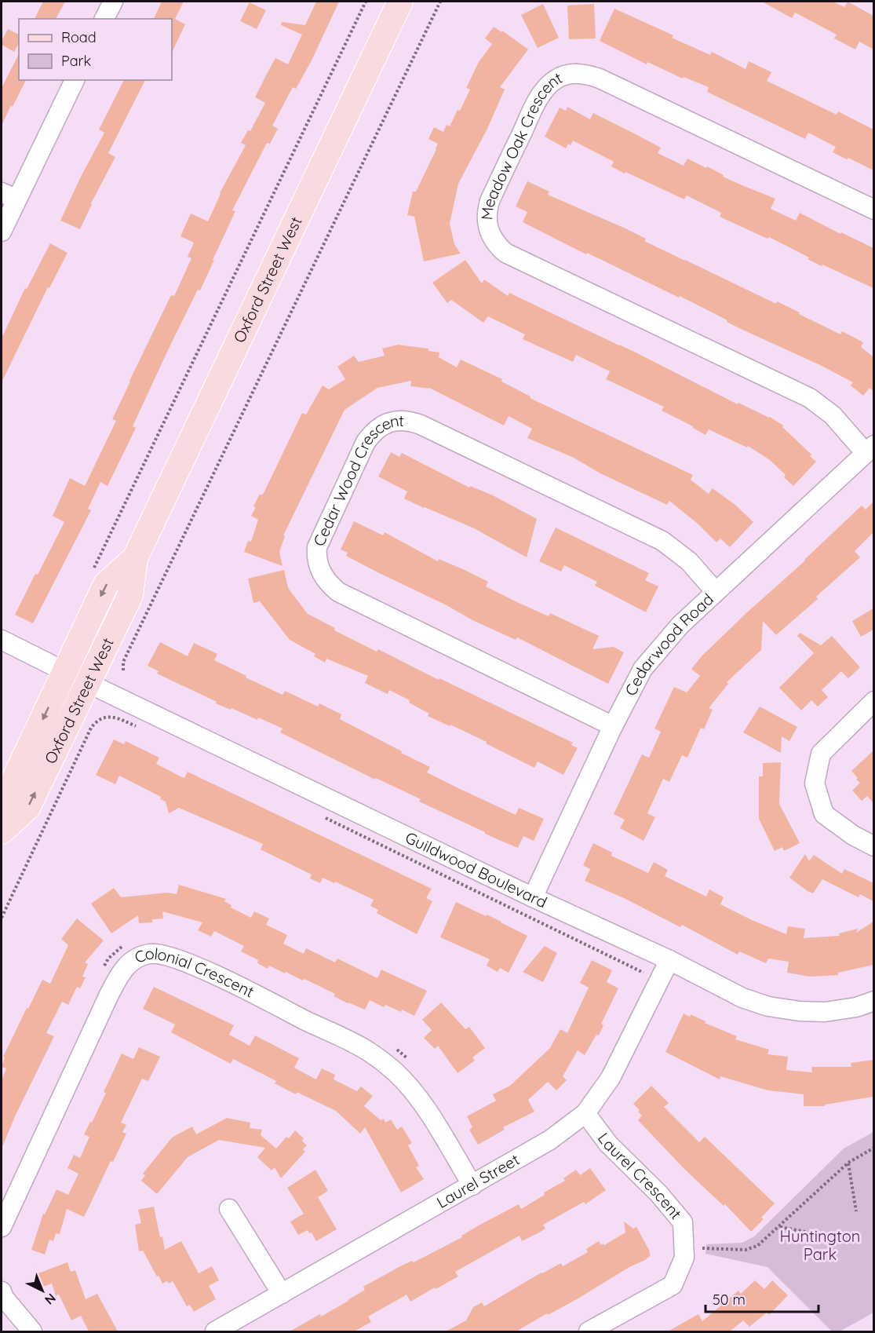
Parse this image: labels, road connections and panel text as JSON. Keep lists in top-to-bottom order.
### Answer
{
  "streets": {
    "main road": ["Oxford Street West"],
    "street": [
      "Meadow Oak Crescent",
      "Cedar Wood Crescent",
      "Cedarwood Road",
      "Guildwood Boulevard",
      "Colonial Crescent",
      "Laurel Crescent",
      "Laurel Street"
    ]
  },
  "crossings": [
    ["Meadow Oak Crescent", "Cedarwood Road"],
    ["Oxford Street West", "Guildwood Boulevard"],
    ["Cedar Wood Crescent", "Cedarwood Road"],
    ["Cedarwood Road", "Guildwood Boulevard"],
    ["Guildwood Boulevard", "Laurel Street"],
    ["Colonial Crescent", "Laurel Street"],
    ["Laurel Crescent", "Laurel Street"]
  ],
  "parks": ["Huntington Park"],
  "legend": ["Road", "Park"],
  "scale_bar": "50 m",
  "north": "bottom right"
}
